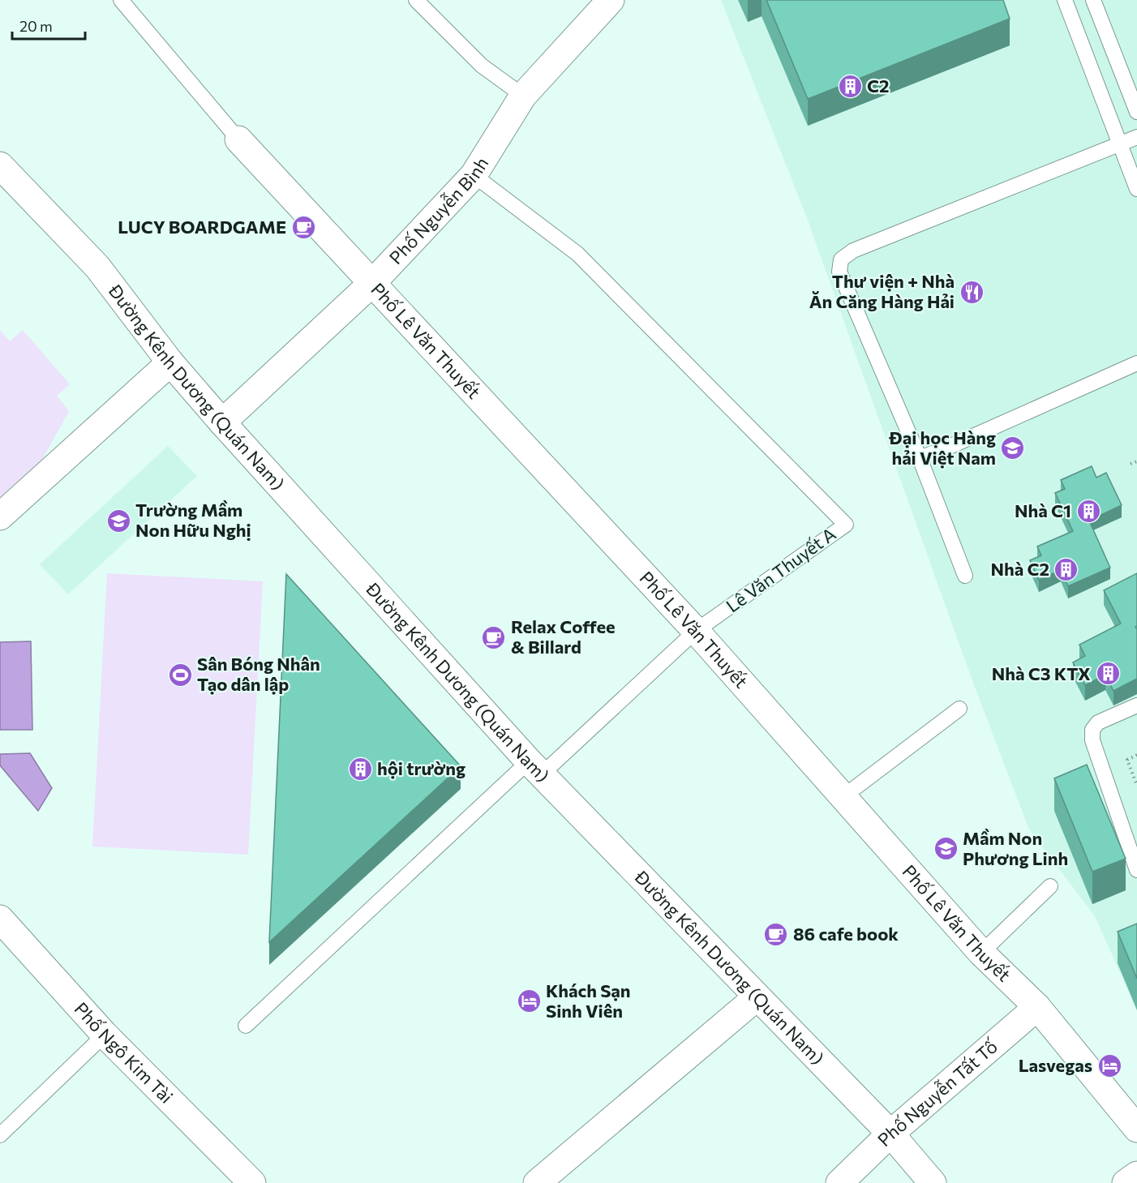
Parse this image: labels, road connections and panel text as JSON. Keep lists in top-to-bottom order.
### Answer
{
  "streets": {
    "street": [
      "Phố Nguyễn Bình",
      "Phố Lê Văn Thuyết",
      "Đường Kênh Dương (Quán Nam)",
      "Phố Ngô Kim Tài",
      "Phố Nguyễn Tất Tố"
    ],
    "lane": ["Lê Văn Thuyết A"]
  },
  "crossings": [
    ["Phố Nguyễn Bình", "Phố Lê Văn Thuyết"],
    ["Phố Nguyễn Bình", "Đường Kênh Dương (Quán Nam)"],
    ["Phố Nguyễn Bình", "Lê Văn Thuyết A"],
    ["Phố Lê Văn Thuyết", "Lê Văn Thuyết A"],
    ["Phố Lê Văn Thuyết", "Phố Nguyễn Tất Tố"],
    ["Đường Kênh Dương (Quán Nam)", "Lê Văn Thuyết A"],
    ["Đường Kênh Dương (Quán Nam)", "Phố Nguyễn Tất Tố"]
  ],
  "places": {
    "building": [
      "C2",
      "Nhà C1",
      "Nhà C2",
      "Nhà C3 KTX",
      "hội trường"
    ],
    "cafe": ["LUCY BOARDGAME", "Relax Coffee & Billard", "86 cafe book"],
    "restaurant": ["Thư viện + Nhà Ăn Căng Hàng Hải"],
    "school or university": ["Đại học Hàng hải Việt Nam", "Trường Mầm Non Hữu Nghị", "Mầm Non Phương Linh"],
    "sports": ["Sân Bóng Nhân Tạo dân lập"],
    "hotel": ["Khách Sạn Sinh Viên", "Lasvegas"]
  },
  "scale_bar": "20 m"
}
